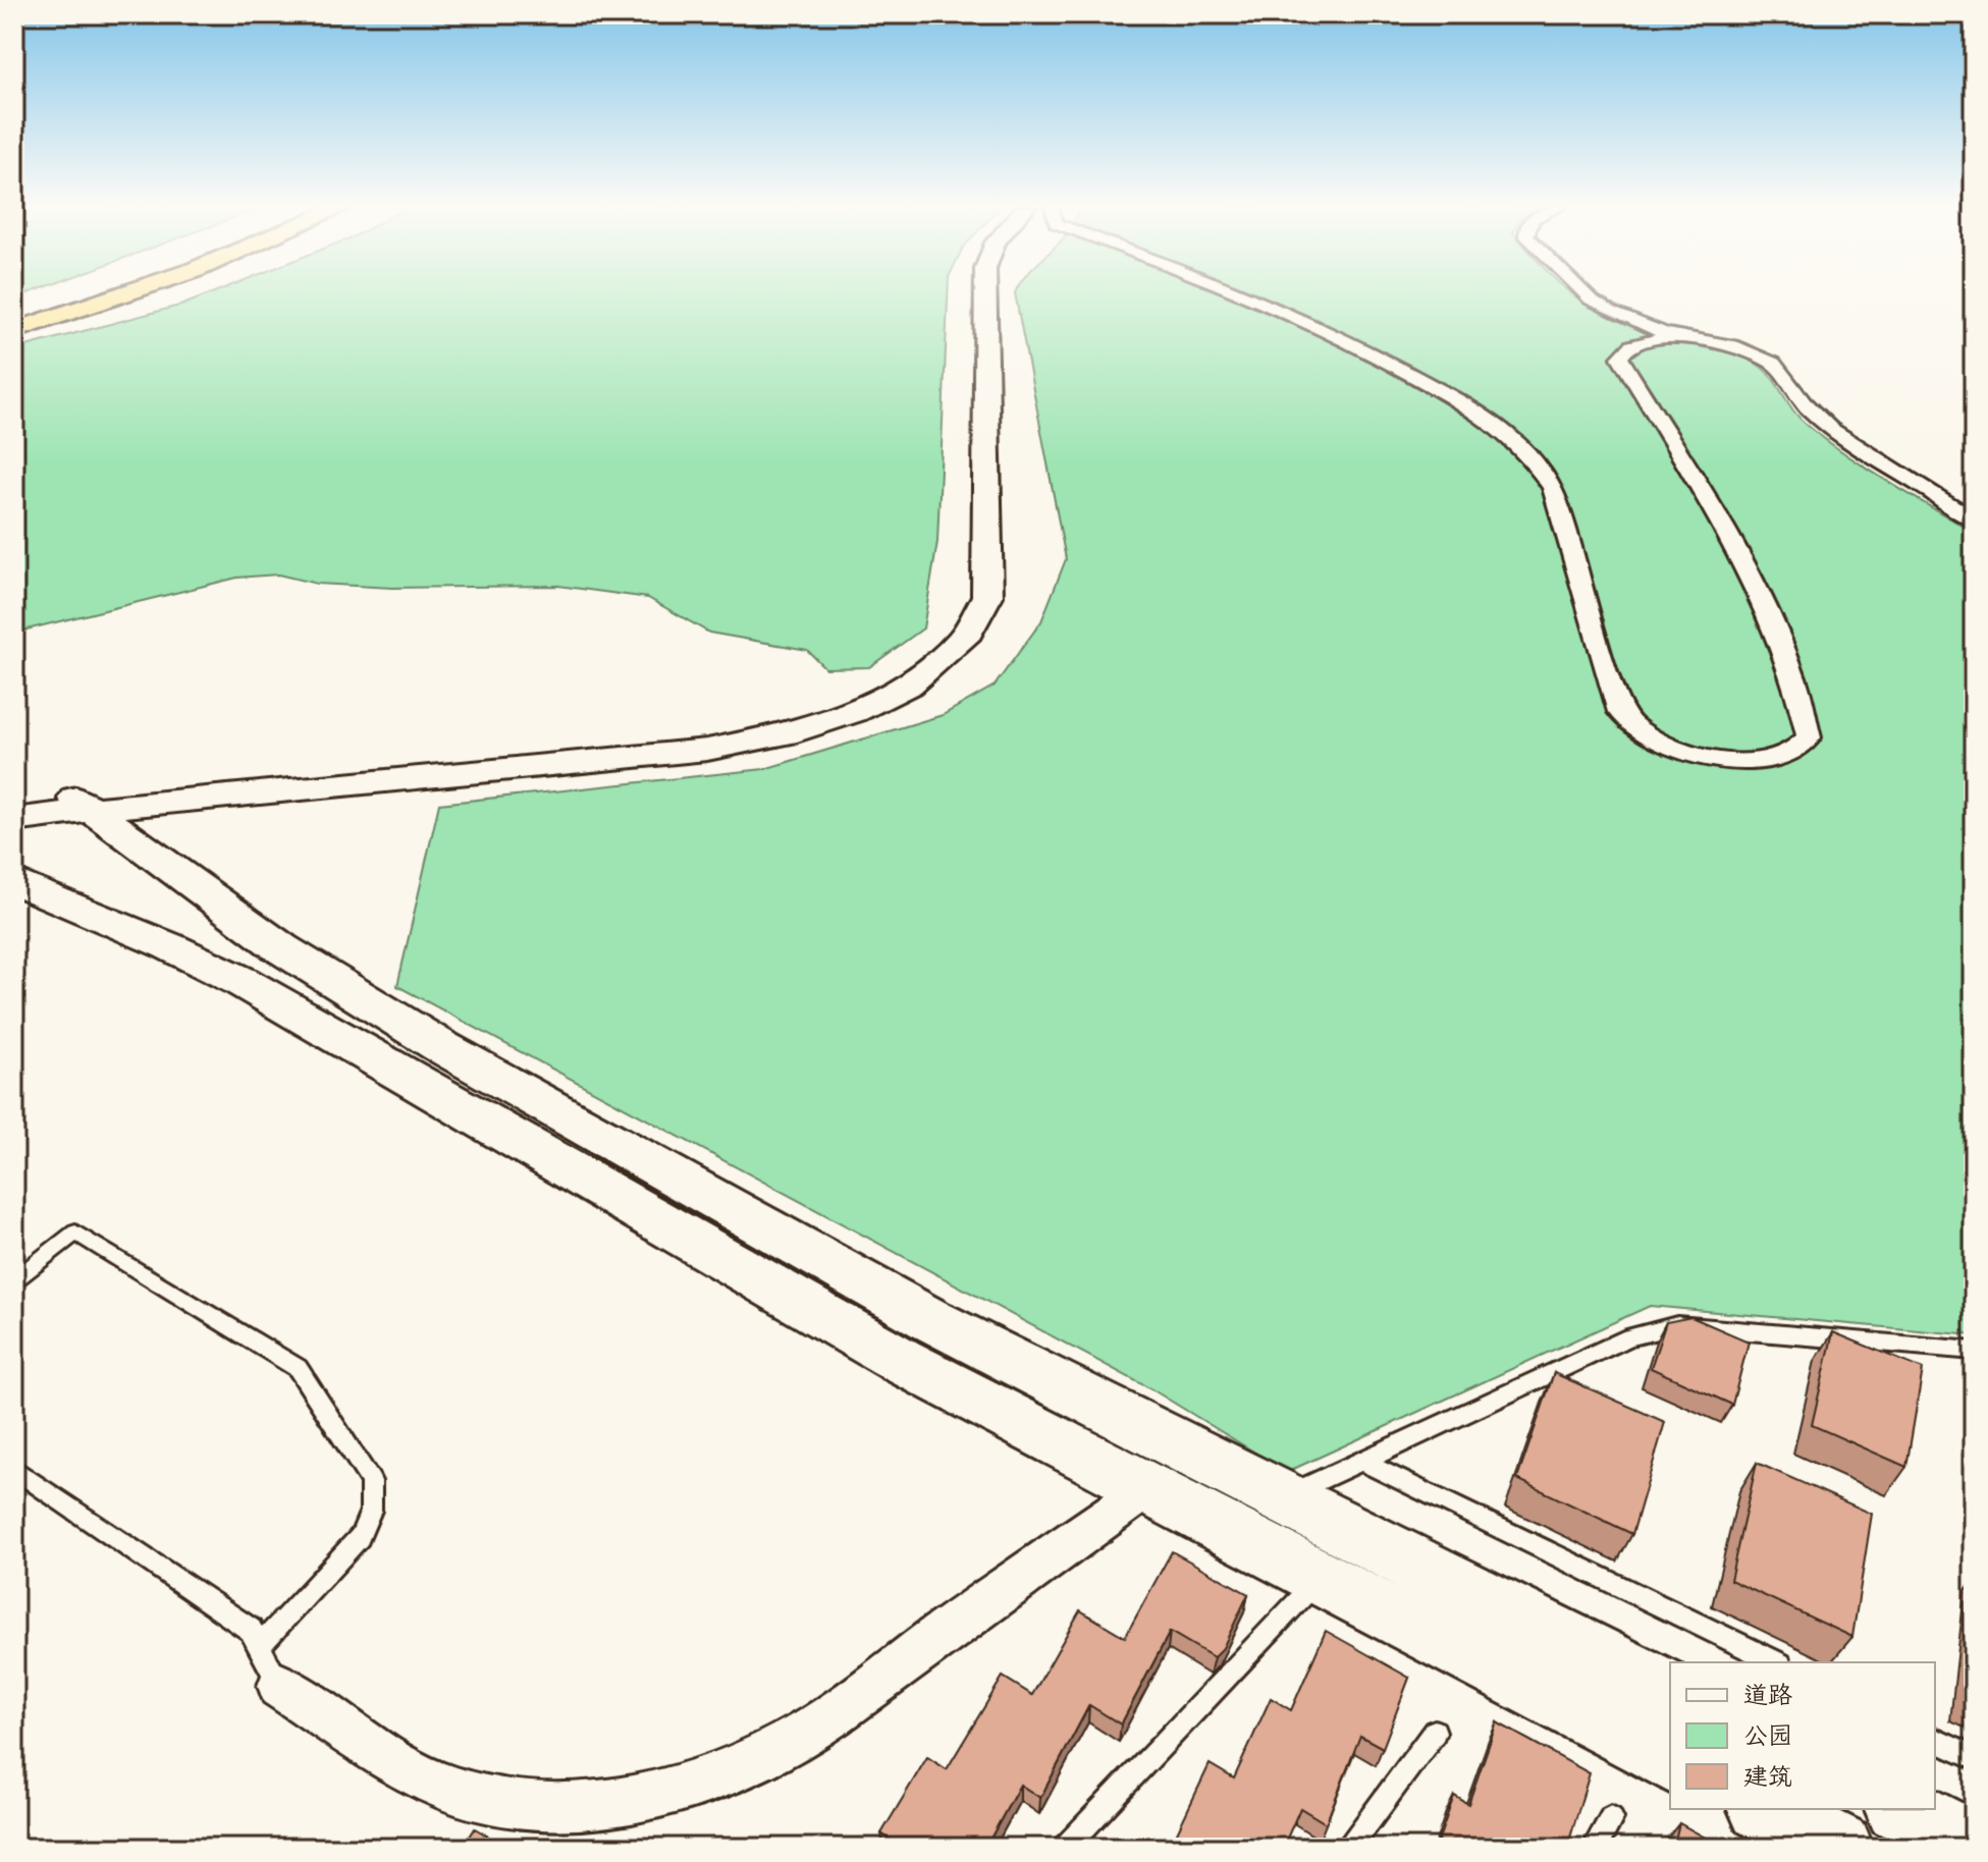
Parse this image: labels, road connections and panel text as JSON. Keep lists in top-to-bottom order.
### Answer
{
  "legend": ["道路", "公园", "建筑"]
}
